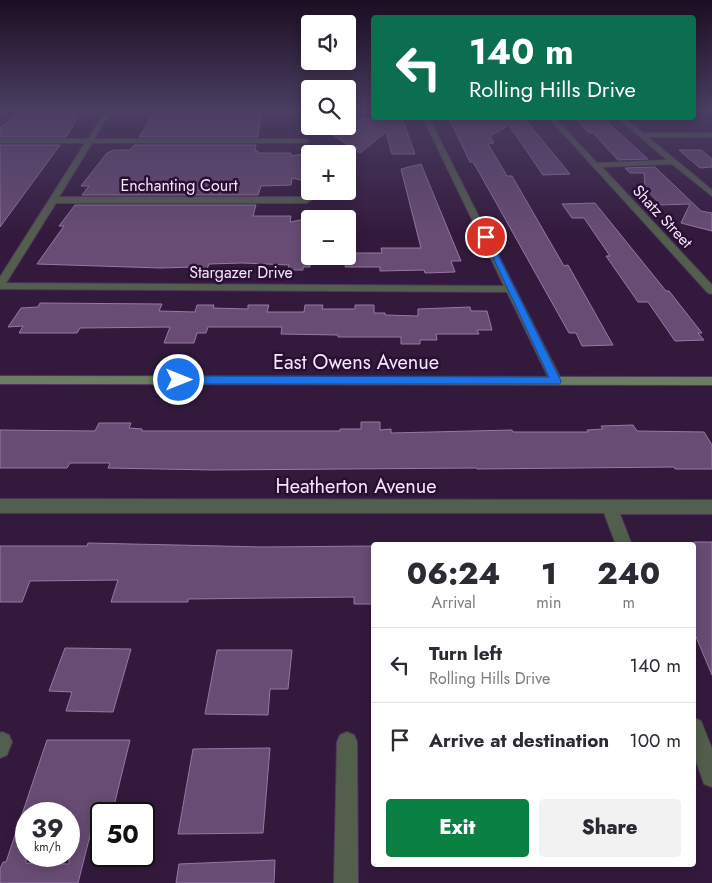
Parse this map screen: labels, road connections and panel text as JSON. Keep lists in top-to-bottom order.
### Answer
{
  "streets": {
    "main road": ["East Owens Avenue"],
    "street": [
      "Enchanting Court",
      "Shatz Street",
      "Stargazer Drive",
      "Heatherton Avenue"
    ]
  },
  "page": {
    "map_buttons": ["+", "−"],
    "turn": ["140 m", "Rolling Hills Drive"],
    "eta": [
      "06:24",
      "Arrival",
      "1",
      "min",
      "240",
      "m"
    ],
    "list": [
      {
        "name": "Turn left",
        "note": "Rolling Hills Drive",
        "value": "140 m"
      },
      {
        "name": "Arrive at destination",
        "value": "100 m"
      }
    ],
    "buttons": ["Exit", "Share"],
    "speed": "39 km/h",
    "limit": "50"
  }
}
